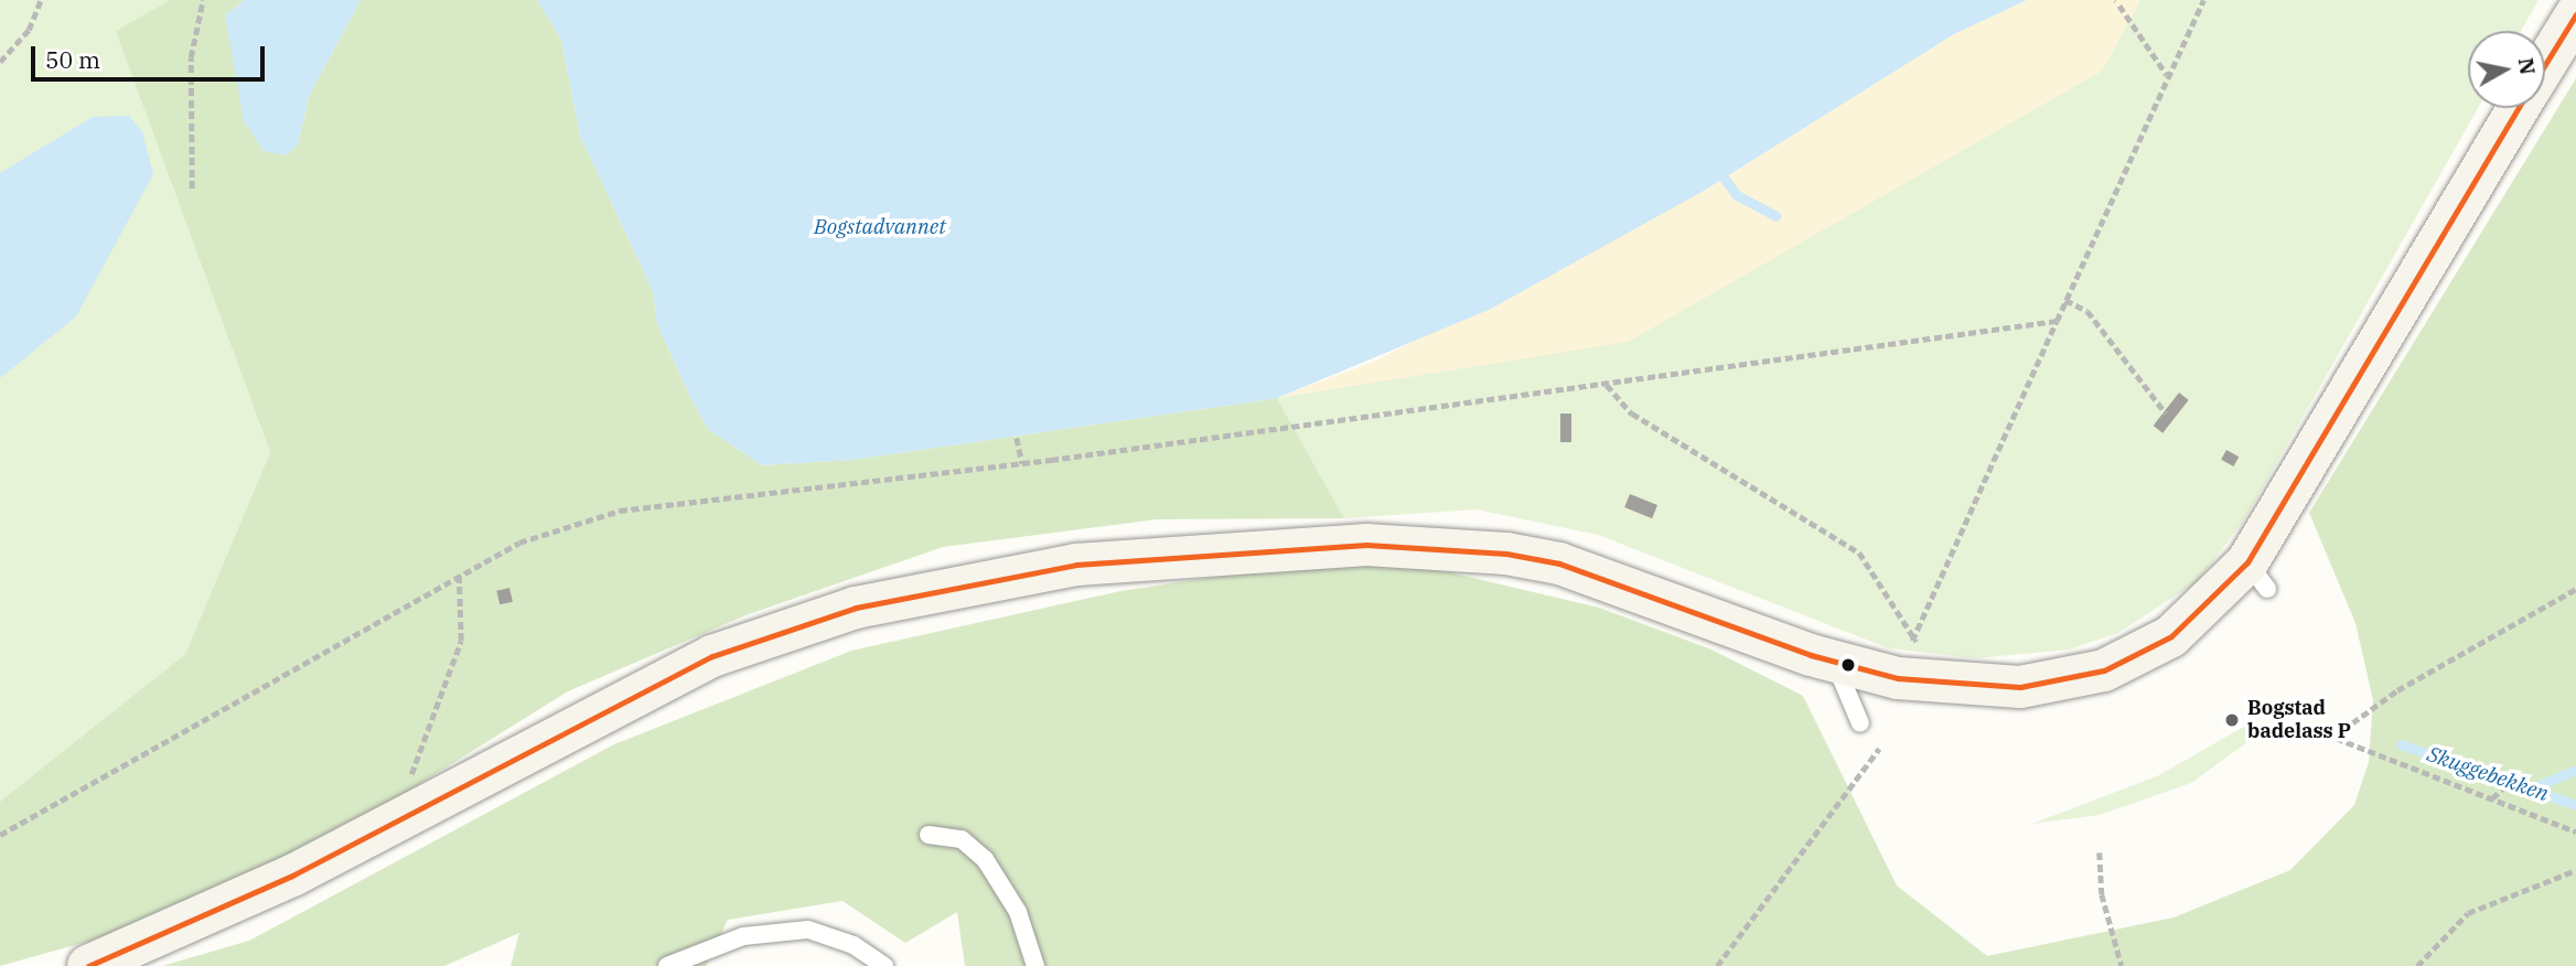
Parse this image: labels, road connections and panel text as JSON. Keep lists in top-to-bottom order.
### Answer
{
  "water": ["Bogstadvannet", "Skuggebekken"],
  "places": ["Bogstad badelass P"],
  "scale_bar": "50 m",
  "north": "right"
}
